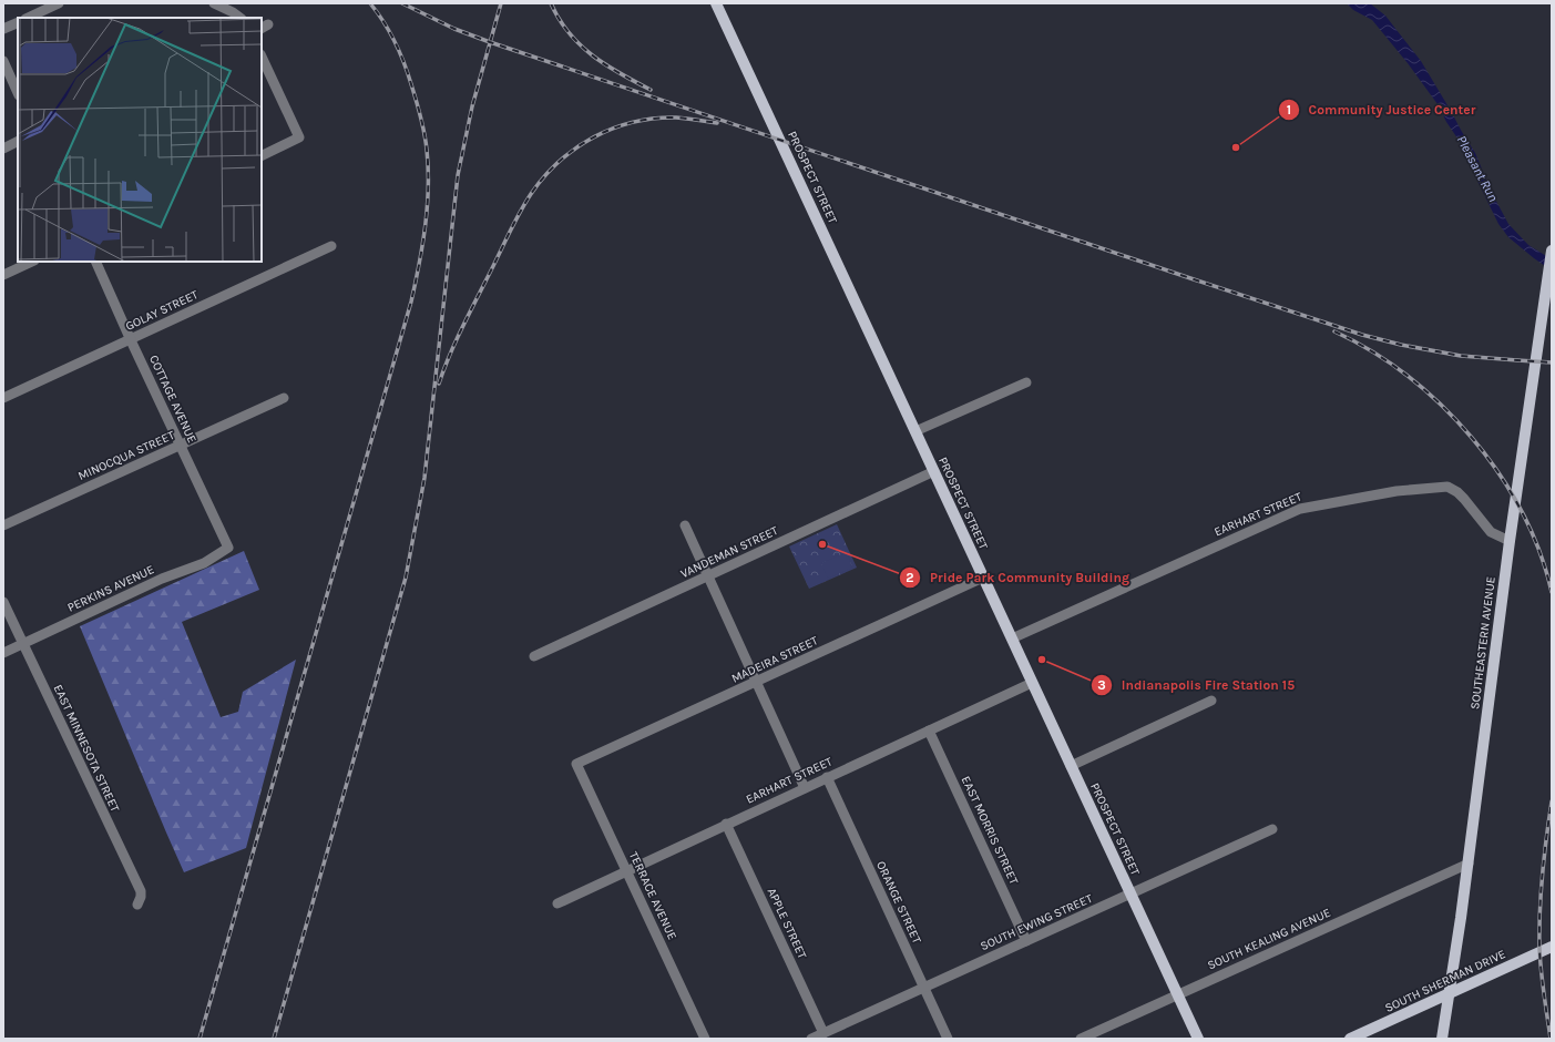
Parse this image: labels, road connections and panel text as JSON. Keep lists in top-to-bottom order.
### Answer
{
  "streets": {
    "main road": ["PROSPECT STREET", "SOUTHEASTERN AVENUE", "SOUTH SHERMAN DRIVE"],
    "street": [
      "GOLAY STREET",
      "COTTAGE AVENUE",
      "MINOCQUA STREET",
      "EARHART STREET",
      "VANDEMAN STREET",
      "PERKINS AVENUE",
      "MADEIRA STREET",
      "EAST MINNESOTA STREET",
      "EAST MORRIS STREET",
      "TERRACE AVENUE",
      "ORANGE STREET",
      "SOUTH EWING STREET",
      "APPLE STREET",
      "SOUTH KEALING AVENUE"
    ]
  },
  "crossings": [
    ["PROSPECT STREET", "EARHART STREET"],
    ["PROSPECT STREET", "VANDEMAN STREET"],
    ["PROSPECT STREET", "MADEIRA STREET"],
    ["PROSPECT STREET", "SOUTH EWING STREET"],
    ["PROSPECT STREET", "SOUTH KEALING AVENUE"],
    ["GOLAY STREET", "COTTAGE AVENUE"],
    ["COTTAGE AVENUE", "MINOCQUA STREET"],
    ["COTTAGE AVENUE", "PERKINS AVENUE"],
    ["EARHART STREET", "SOUTHEASTERN AVENUE"],
    ["EARHART STREET", "EAST MORRIS STREET"],
    ["EARHART STREET", "TERRACE AVENUE"],
    ["EARHART STREET", "ORANGE STREET"],
    ["EARHART STREET", "APPLE STREET"],
    ["PERKINS AVENUE", "EAST MINNESOTA STREET"],
    ["SOUTHEASTERN AVENUE", "SOUTH KEALING AVENUE"],
    ["SOUTHEASTERN AVENUE", "SOUTH SHERMAN DRIVE"],
    ["MADEIRA STREET", "TERRACE AVENUE"],
    ["EAST MORRIS STREET", "SOUTH EWING STREET"],
    ["ORANGE STREET", "SOUTH EWING STREET"],
    ["SOUTH EWING STREET", "APPLE STREET"]
  ],
  "water": ["Pleasant Run"],
  "places": ["Community Justice Center", "Pride Park Community Building", "Indianapolis Fire Station 15"]
}
